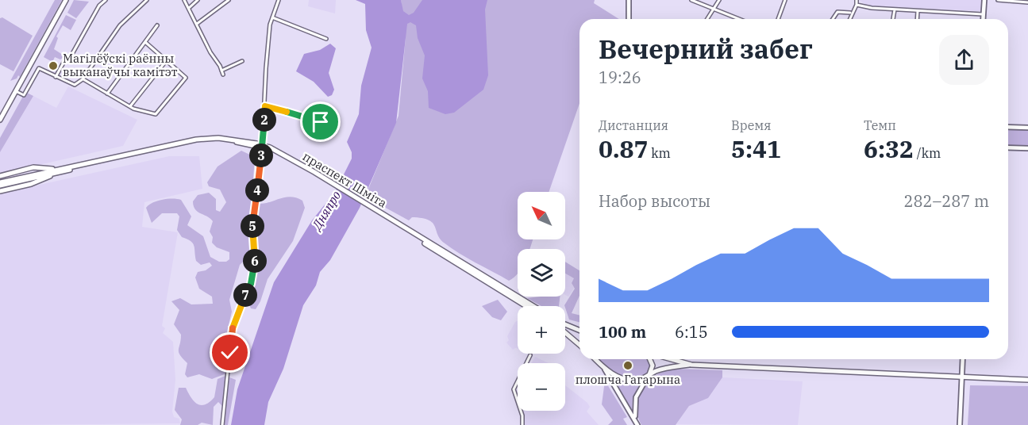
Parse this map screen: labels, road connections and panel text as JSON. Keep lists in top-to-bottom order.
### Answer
{
  "streets": {
    "main road": ["праспект Шміта"]
  },
  "water": ["Дняпро"],
  "places": ["Магілёўскі раённы выканаўчы камітэт", "плошча Гагарына"],
  "north": "top left",
  "page": {
    "heading": ["Вечерний забег", "19:26"],
    "stats": [
      ["Дистанция", "0.87 km"],
      ["Время", "5:41"],
      ["Темп", "6:32 /km"]
    ],
    "pins": [
      "2",
      "3",
      "4",
      "5",
      "6",
      "7"
    ],
    "chart": ["Набор высоты", "282–287 m"],
    "map_buttons": ["+", "−"],
    "list": [
      {
        "name": "100 m",
        "note": "6:15"
      }
    ]
  }
}
